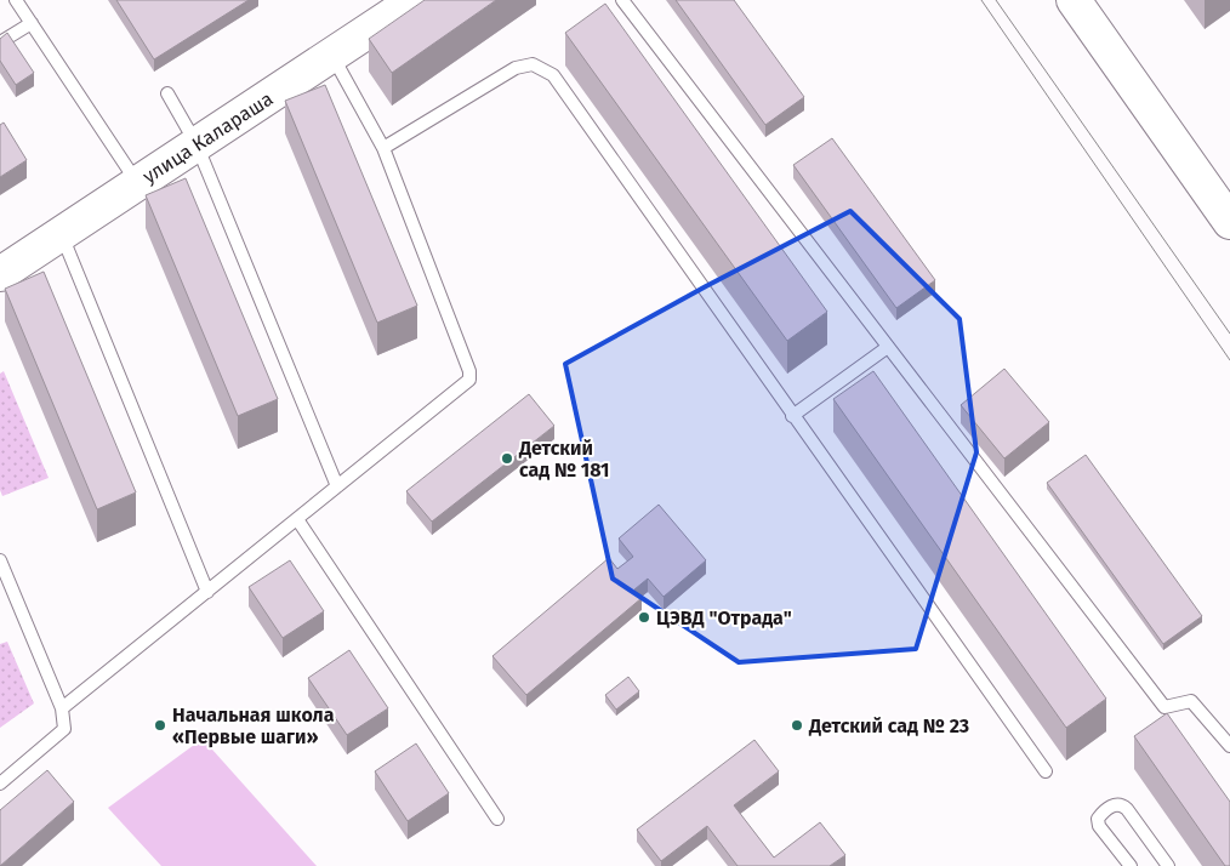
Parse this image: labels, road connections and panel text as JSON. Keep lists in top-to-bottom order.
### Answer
{
  "streets": {
    "street": ["улица Калараша"]
  },
  "places": [
    "Детский сад № 181",
    "ЦЭВД \"Отрада\"",
    "Начальная школа «Первые шаги»",
    "Детский сад № 23"
  ]
}
